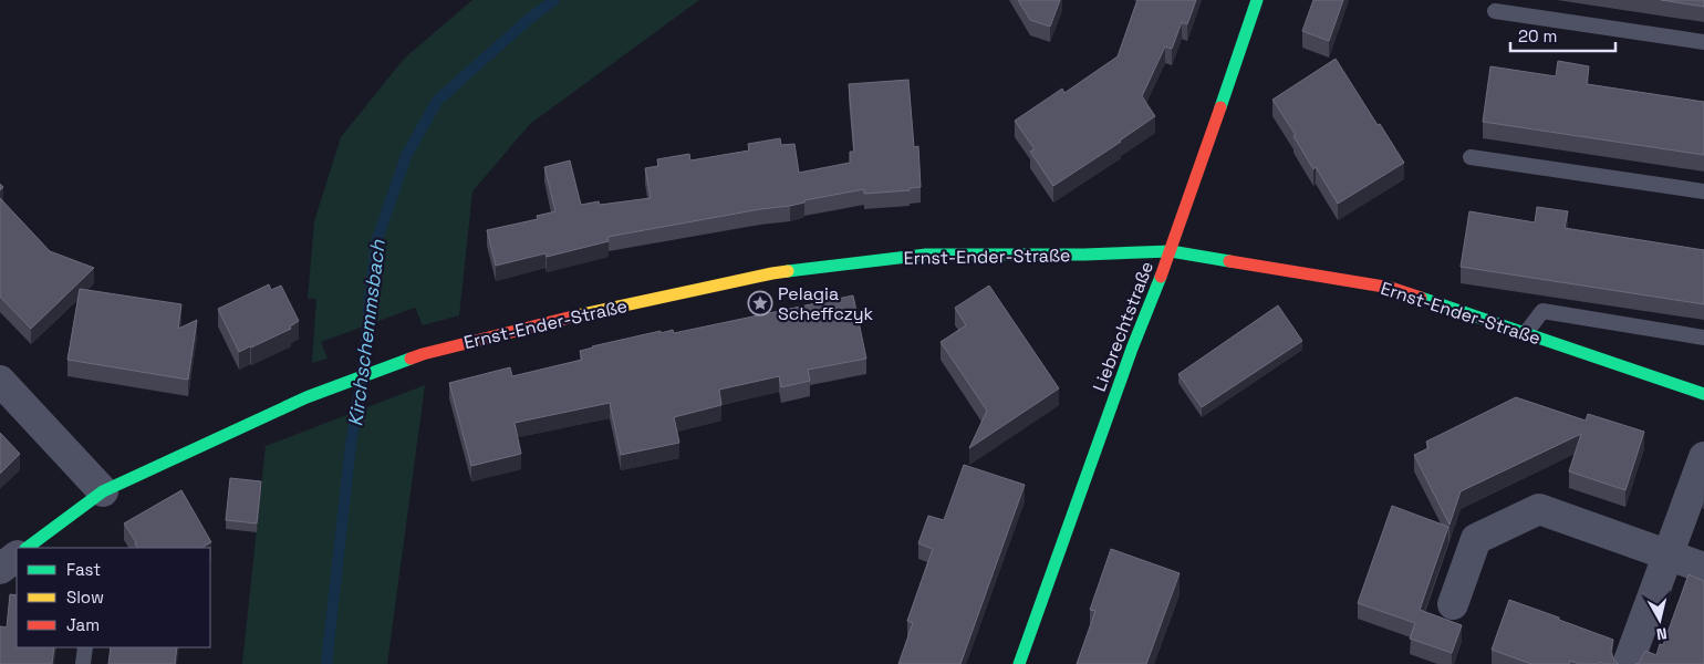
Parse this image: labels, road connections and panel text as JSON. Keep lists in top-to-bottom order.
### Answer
{
  "streets": {
    "street": ["Ernst-Ender-Straße", "Liebrechtstraße"]
  },
  "crossings": [
    ["Ernst-Ender-Straße", "Liebrechtstraße"]
  ],
  "water": ["Kirchschemmsbach"],
  "places": {
    "place": ["Pelagia Scheffczyk"]
  },
  "legend": ["Fast", "Slow", "Jam"],
  "scale_bar": "20 m",
  "north": "bottom"
}
